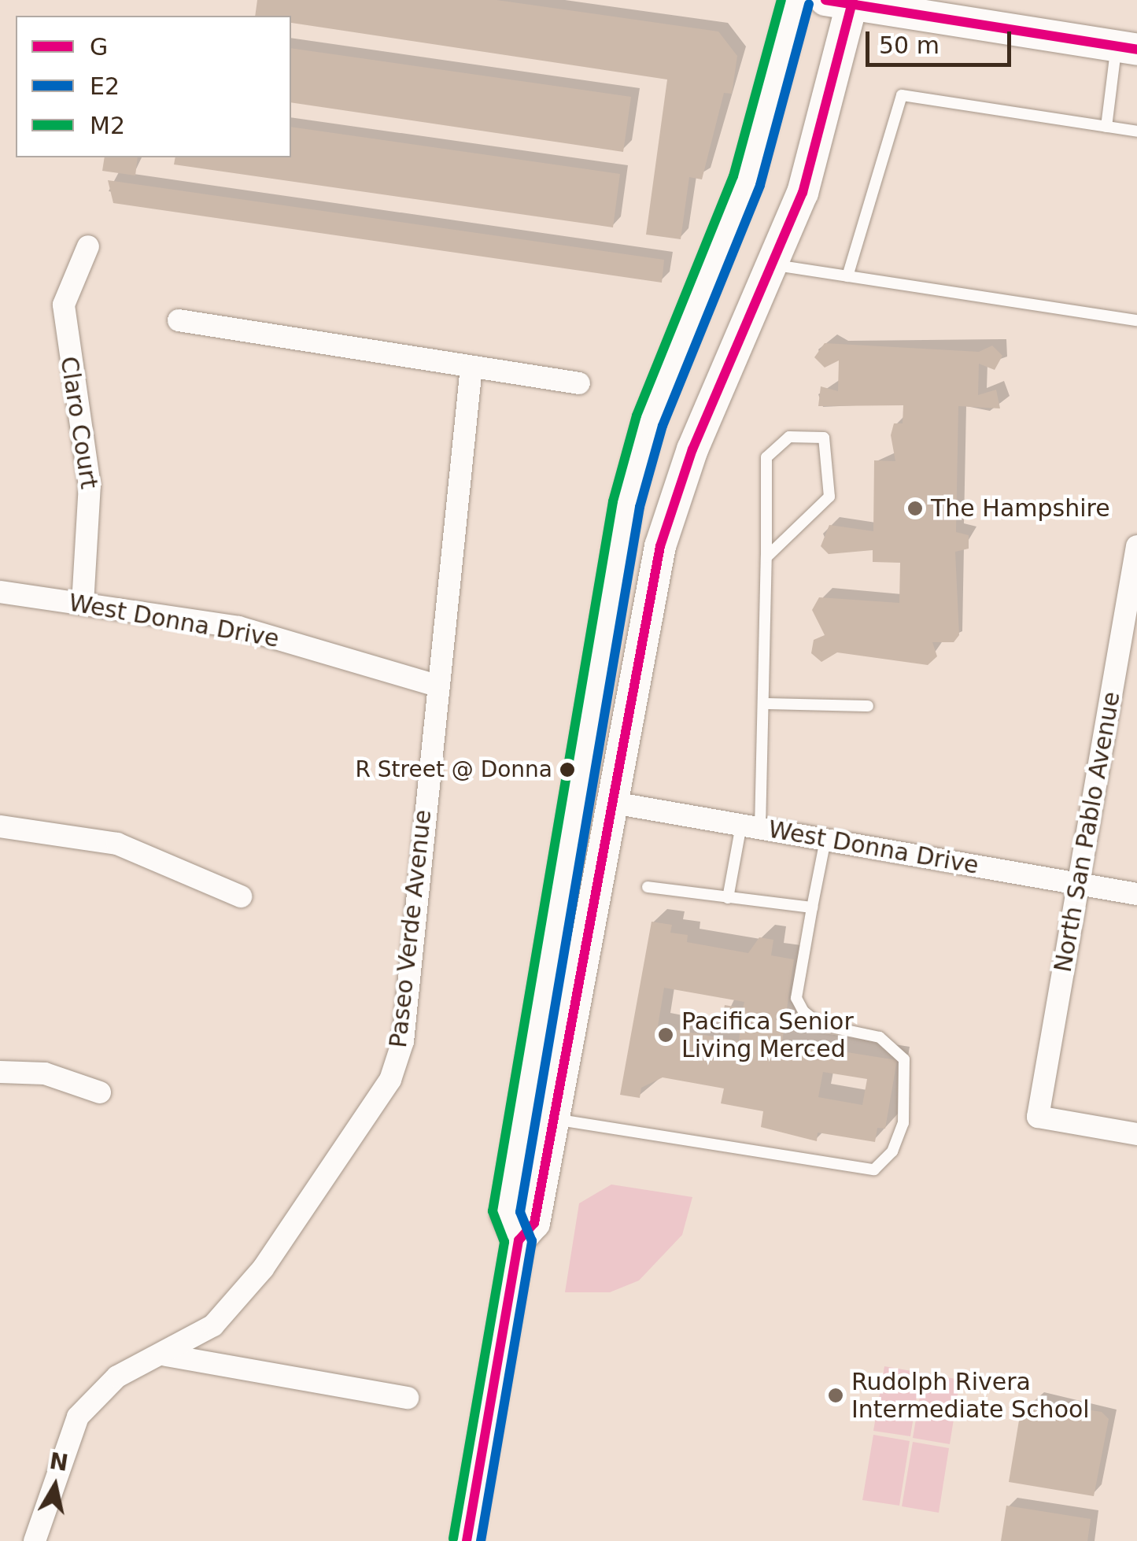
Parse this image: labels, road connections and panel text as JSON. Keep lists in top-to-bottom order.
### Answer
{
  "streets": {
    "street": [
      "Claro Court",
      "West Donna Drive",
      "North San Pablo Avenue",
      "Paseo Verde Avenue"
    ]
  },
  "crossings": [
    ["Claro Court", "West Donna Drive"],
    ["West Donna Drive", "North San Pablo Avenue"],
    ["West Donna Drive", "Paseo Verde Avenue"]
  ],
  "places": [
    "The Hampshire",
    "R Street @ Donna",
    "Pacifica Senior Living Merced",
    "Rudolph Rivera Intermediate School"
  ],
  "lines": ["transit line G", "transit line M2", "transit line E2"],
  "legend": ["G", "E2", "M2"],
  "scale_bar": "50 m",
  "north": "top"
}
